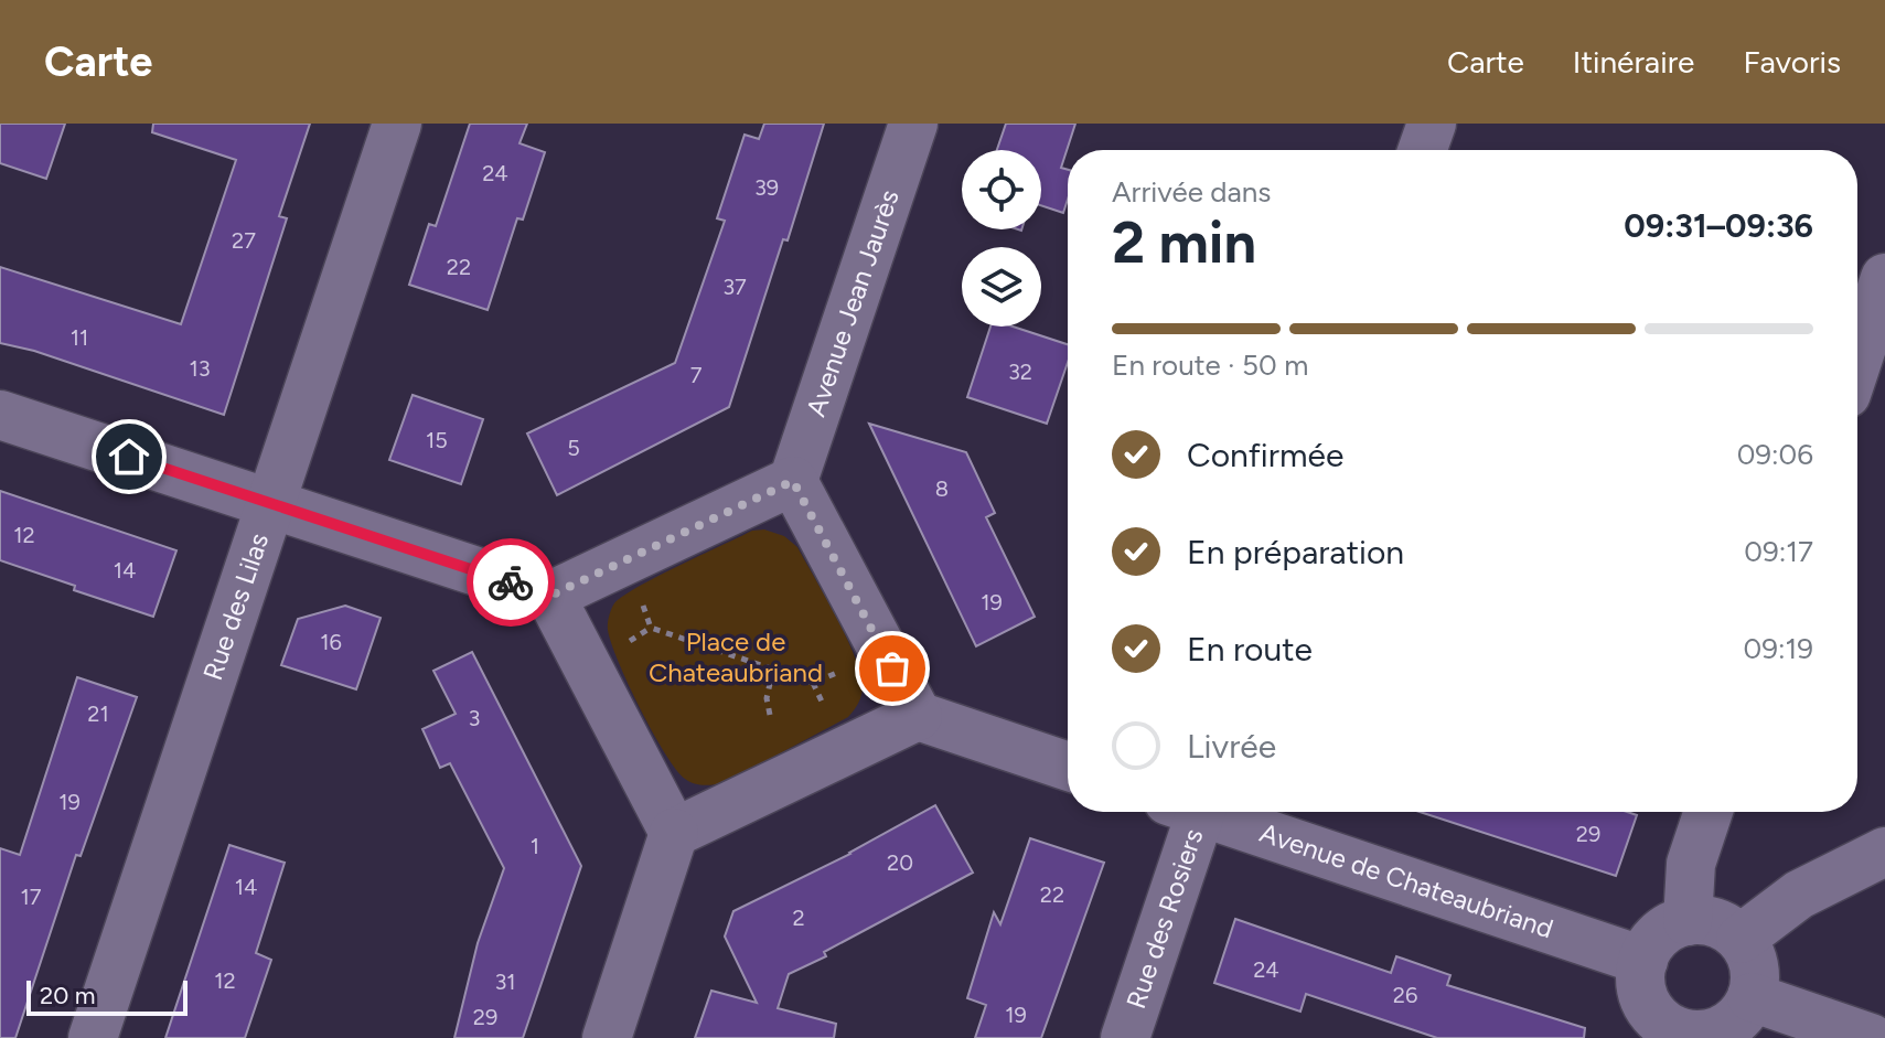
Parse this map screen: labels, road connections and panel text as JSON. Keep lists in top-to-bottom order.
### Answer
{
  "streets": {
    "street": [
      "Avenue Jean Jaurès",
      "Rue des Lilas",
      "Avenue de Chateaubriand",
      "Rue des Rosiers"
    ]
  },
  "parks": ["Place de Chateaubriand"],
  "house_numbers": [
    "24",
    "39",
    "27",
    "22",
    "37",
    "11",
    "13",
    "32",
    "7",
    "15",
    "5",
    "8",
    "12",
    "14",
    "19",
    "16",
    "21",
    "3",
    "19",
    "29",
    "1",
    "20",
    "14",
    "22",
    "17",
    "2",
    "24",
    "12",
    "31",
    "26",
    "19",
    "29"
  ],
  "scale_bar": "20 m",
  "page": {
    "header": "Carte",
    "nav": ["Carte", "Itinéraire", "Favoris"],
    "heading": ["2 min", "Arrivée dans", "09:31–09:36"],
    "bar": "En route · 50 m",
    "list": [
      ["Confirmée", "09:06"],
      ["En préparation", "09:17"],
      ["En route", "09:19"],
      "Livrée"
    ],
    "scale": "20 m"
  }
}
